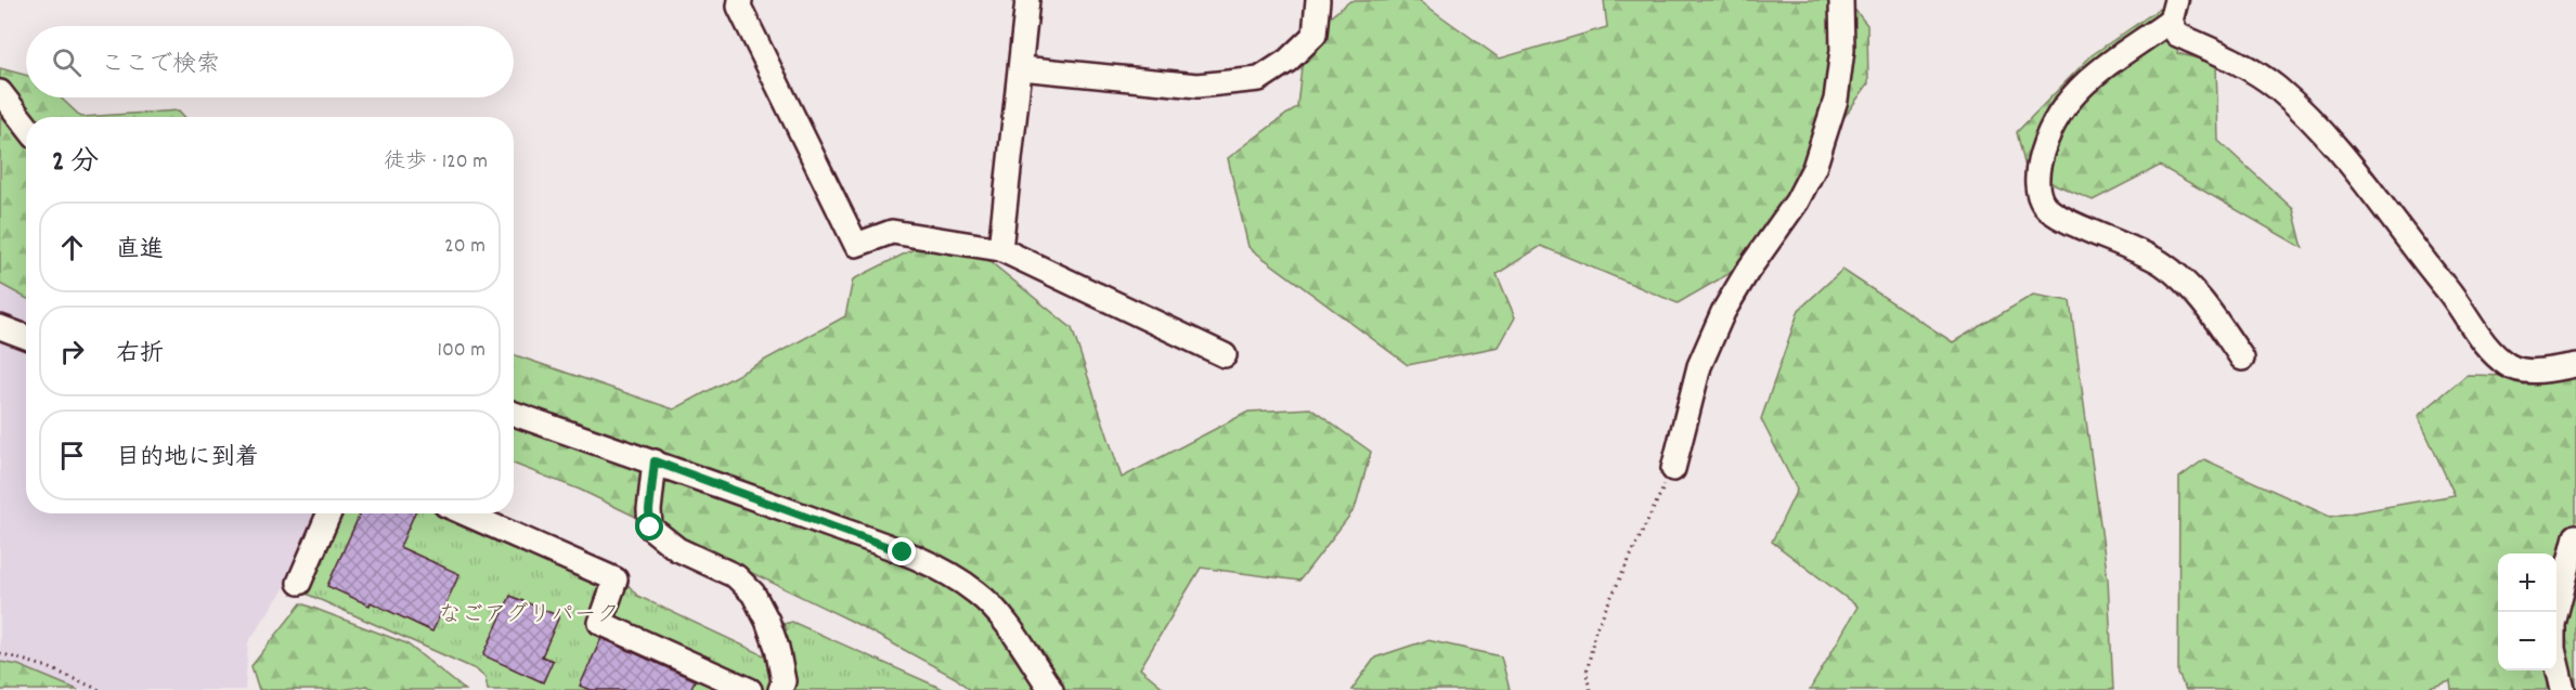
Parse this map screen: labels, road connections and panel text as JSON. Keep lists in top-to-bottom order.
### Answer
{
  "parks": ["なごアグリパーク"],
  "page": {
    "search": "ここで検索",
    "heading": ["2 分", "徒歩 · 120 m"],
    "list": [
      ["直進", "20 m"],
      ["右折", "100 m"],
      "目的地に到着"
    ],
    "map_buttons": ["+", "−"]
  }
}
